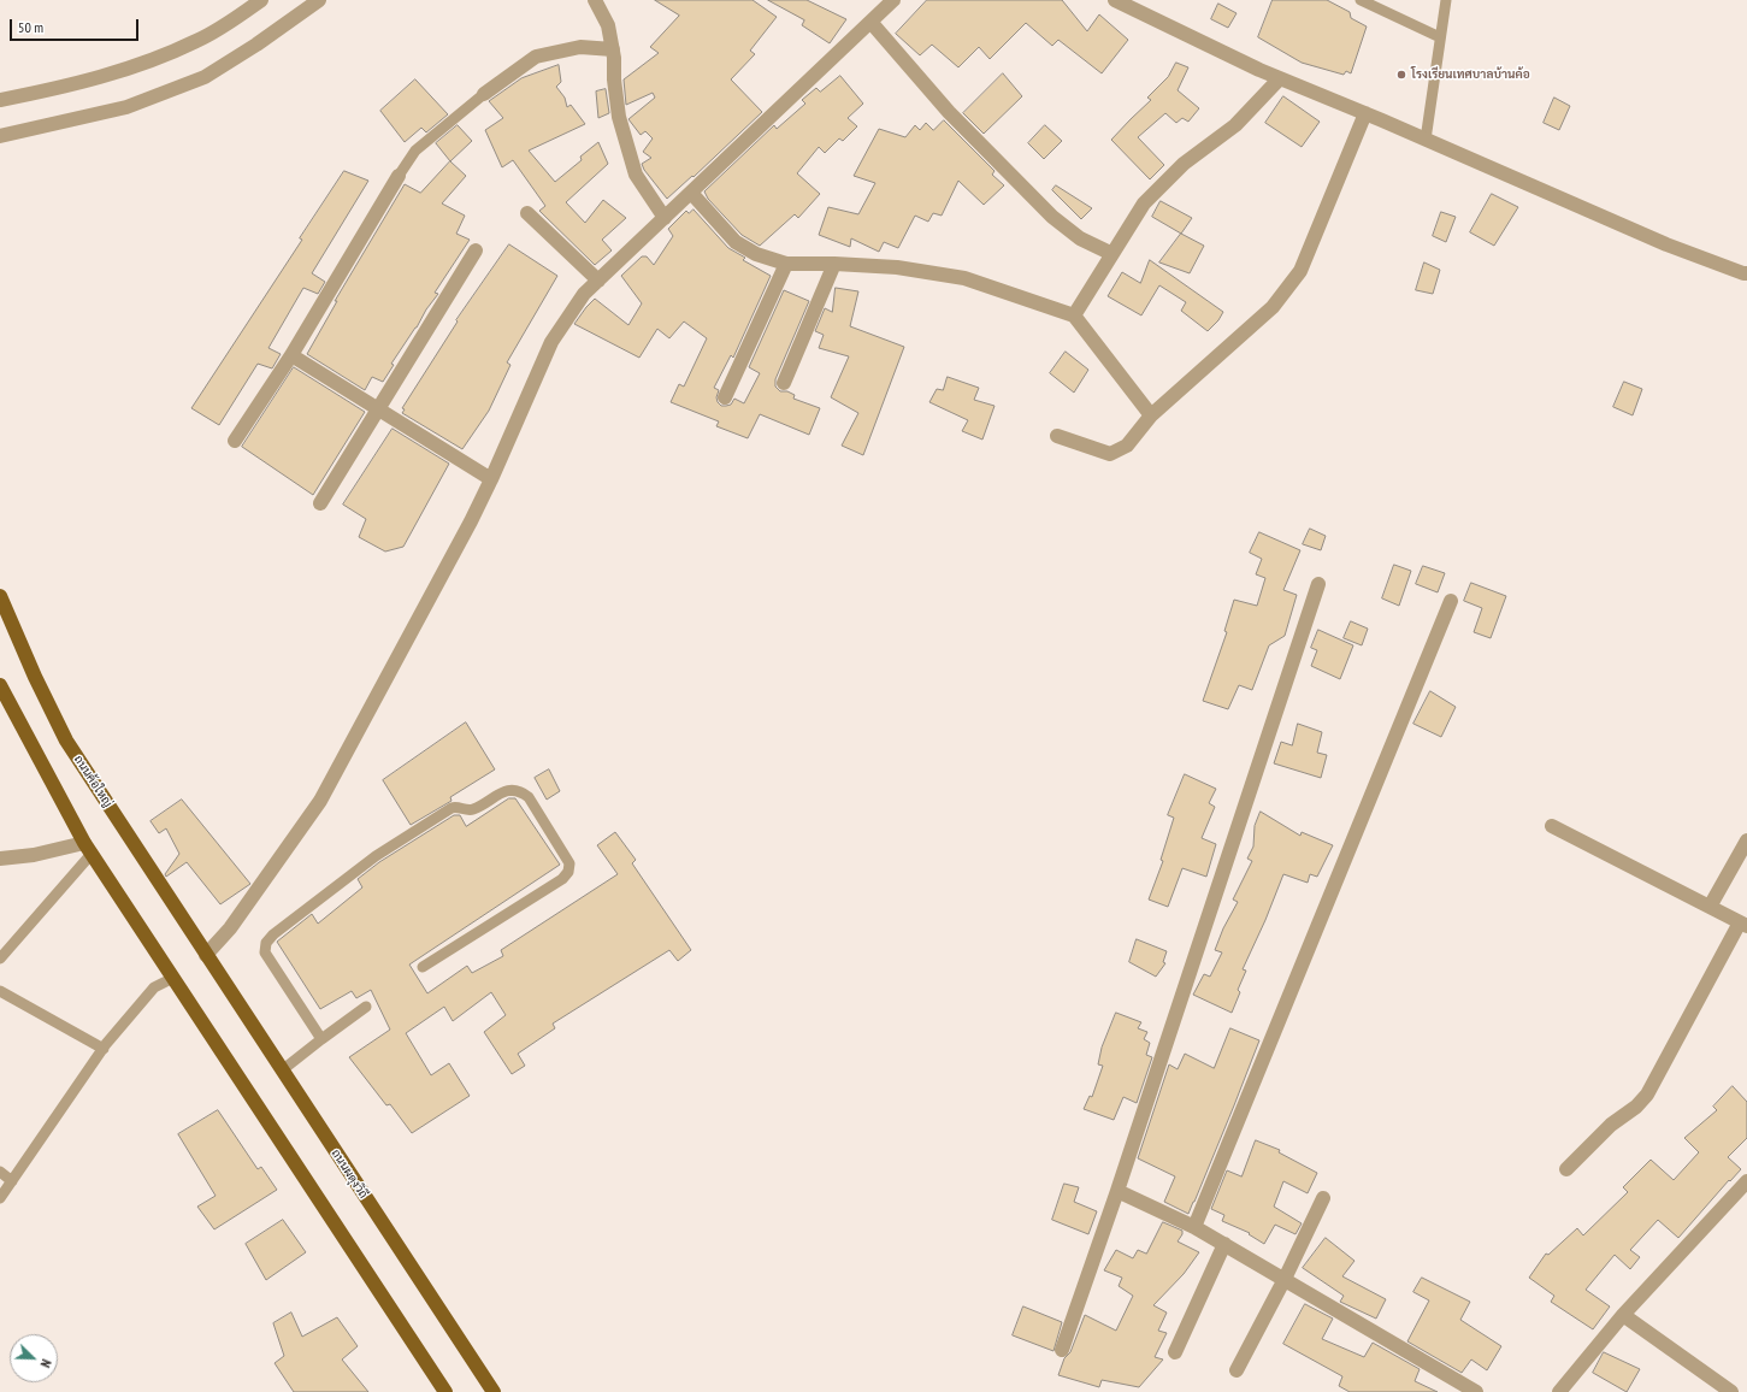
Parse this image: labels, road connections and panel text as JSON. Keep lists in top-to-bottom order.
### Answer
{
  "streets": {
    "main road": ["ถนนค้อใหญ่", "ถนนผดุงวิถี"]
  },
  "crossings": [
    ["ถนนค้อใหญ่", "ถนนผดุงวิถี"]
  ],
  "places": ["โรงเรียนเทศบาลบ้านค้อ"],
  "scale_bar": "50 m",
  "north": "bottom right"
}
